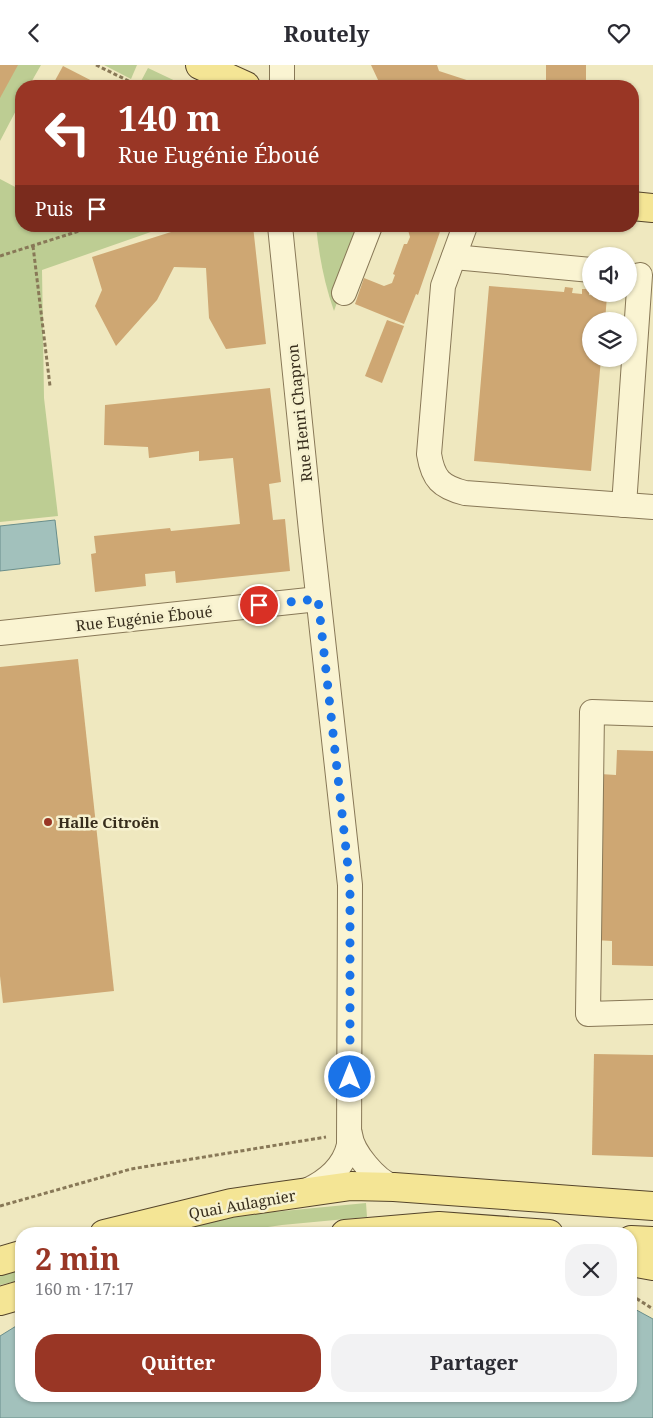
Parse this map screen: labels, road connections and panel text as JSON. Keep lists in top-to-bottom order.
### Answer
{
  "streets": {
    "main road": ["Quai Aulagnier"],
    "street": ["Rue Henri Chapron", "Rue Eugénie Éboué"]
  },
  "crossings": [
    ["Rue Henri Chapron", "Rue Eugénie Éboué"]
  ],
  "places": ["Halle Citroën"],
  "page": {
    "header": "Routely",
    "turn": ["140 m", "Rue Eugénie Éboué"],
    "then": "Puis",
    "heading": ["2 min", "160 m · 17:17"],
    "buttons": ["Quitter", "Partager"]
  }
}
